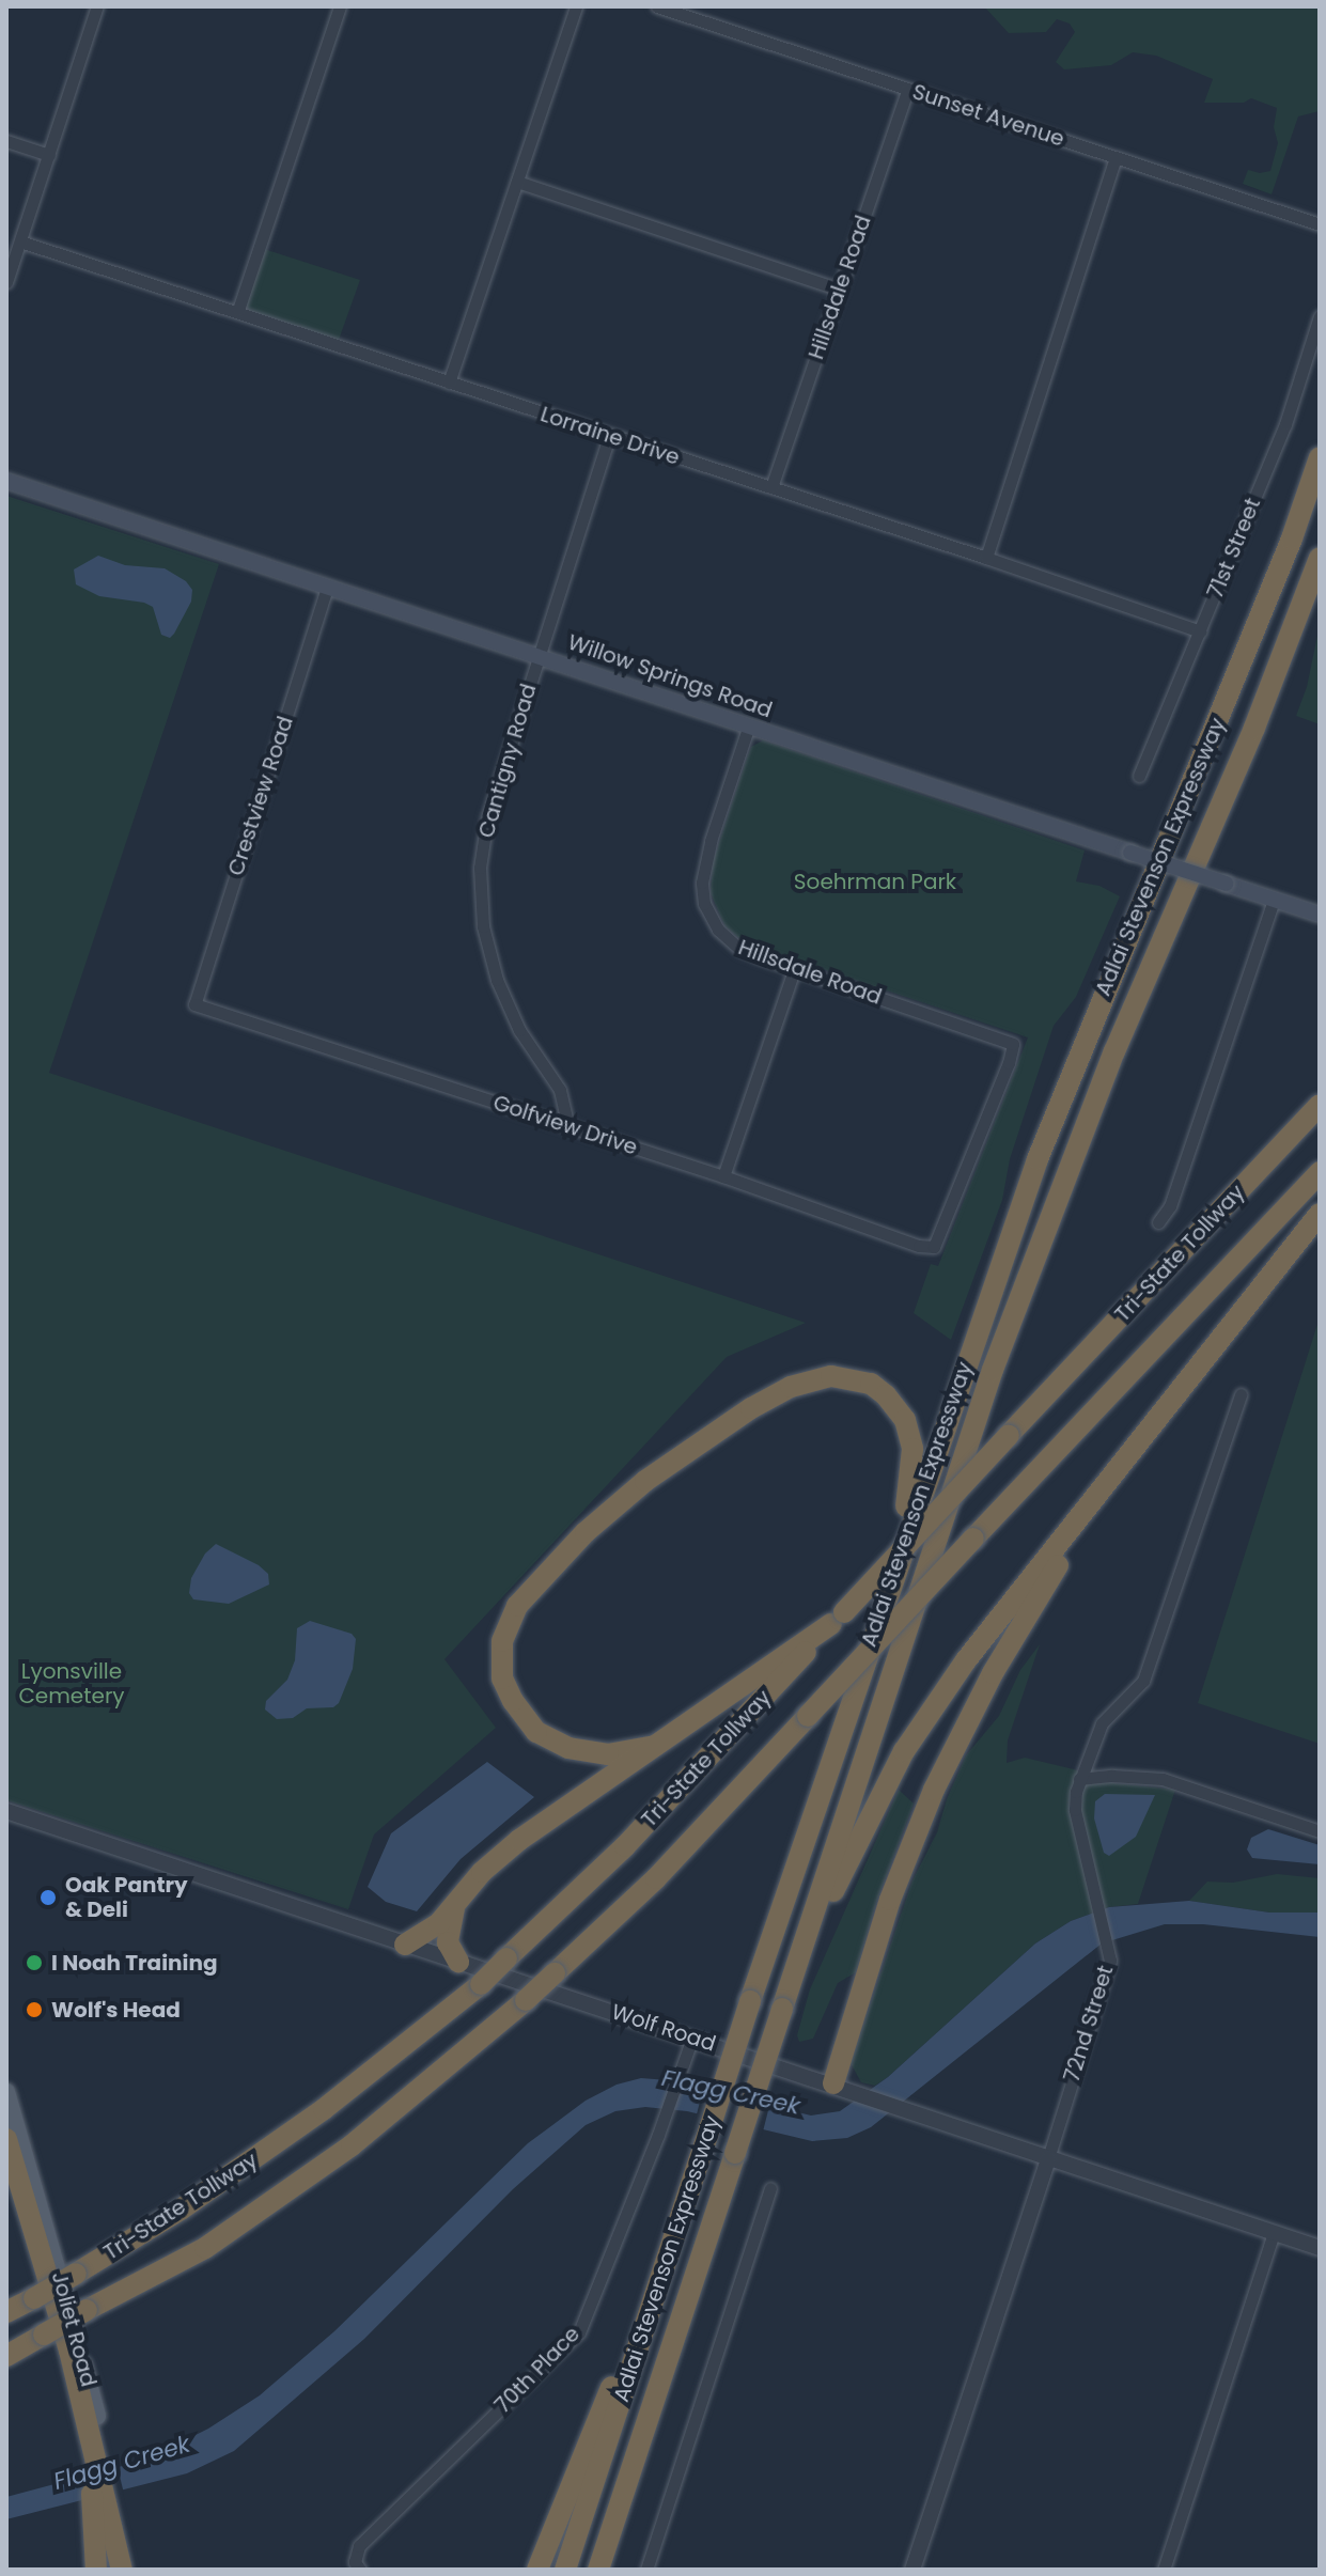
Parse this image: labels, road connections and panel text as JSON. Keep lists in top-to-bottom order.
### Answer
{
  "streets": {
    "highway": ["Adlai Stevenson Expressway", "Tri-State Tollway", "Joliet Road"],
    "main road": ["Willow Springs Road"],
    "street": [
      "Sunset Avenue",
      "Hillsdale Road",
      "Lorraine Drive",
      "71st Street",
      "Cantigny Road",
      "Crestview Road",
      "Golfview Drive",
      "72nd Street",
      "Wolf Road",
      "70th Place"
    ]
  },
  "crossings": [
    ["Sunset Avenue", "Hillsdale Road"],
    ["Hillsdale Road", "Lorraine Drive"],
    ["Hillsdale Road", "Willow Springs Road"],
    ["Hillsdale Road", "Golfview Drive"],
    ["Lorraine Drive", "71st Street"],
    ["Lorraine Drive", "Cantigny Road"],
    ["Willow Springs Road", "Cantigny Road"],
    ["Willow Springs Road", "Crestview Road"],
    ["Cantigny Road", "Golfview Drive"],
    ["Crestview Road", "Golfview Drive"],
    ["72nd Street", "Wolf Road"],
    ["Wolf Road", "70th Place"]
  ],
  "water": ["Flagg Creek"],
  "parks": ["Soehrman Park", "Lyonsville Cemetery"],
  "places": ["Oak Pantry & Deli", "I Noah Training", "Wolf's Head"]
}
